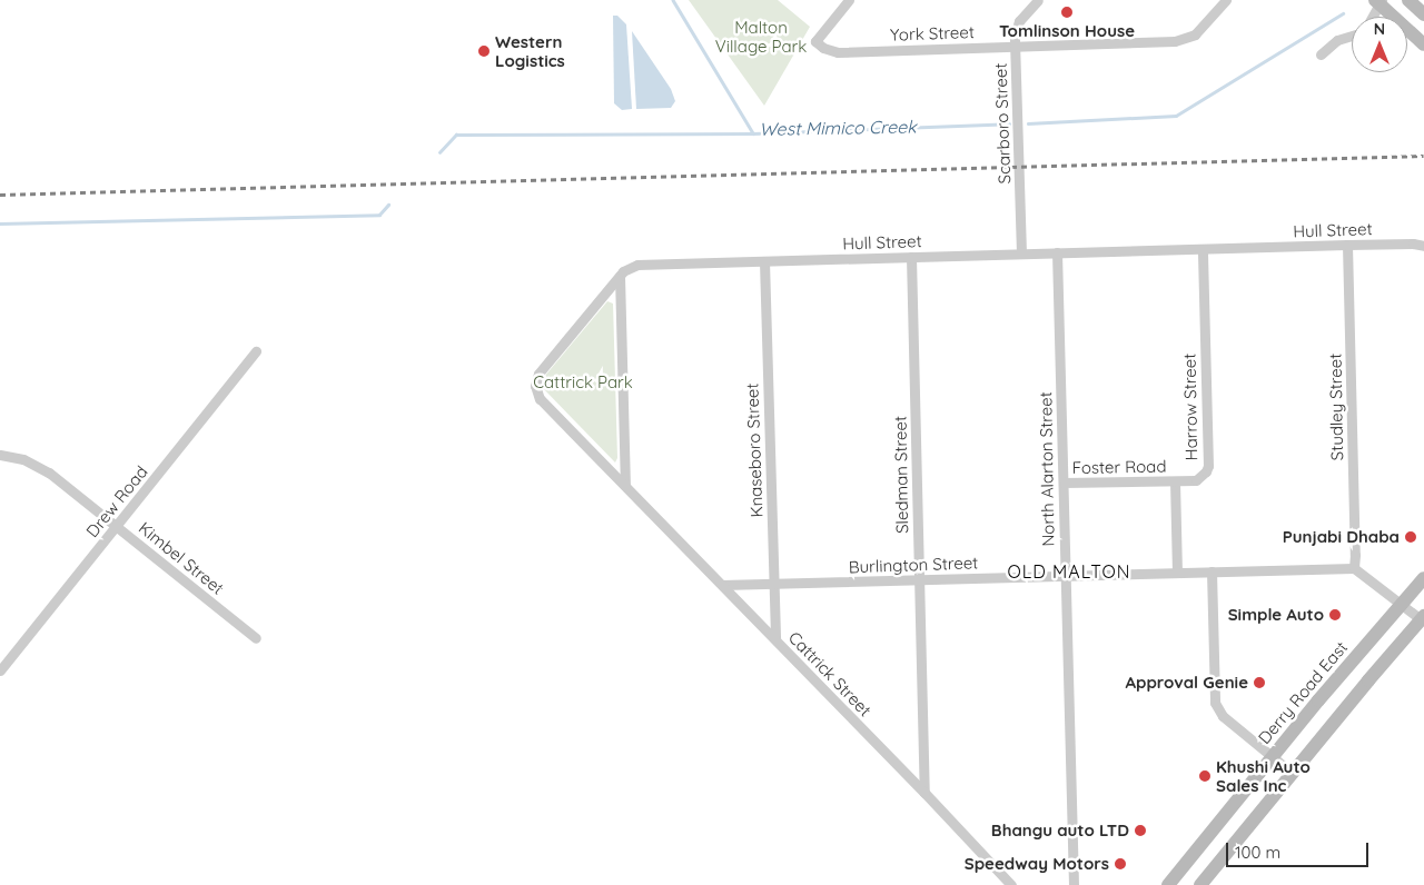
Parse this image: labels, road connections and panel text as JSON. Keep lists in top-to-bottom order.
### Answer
{
  "streets": {
    "main road": ["Derry Road East"],
    "street": [
      "York Street",
      "Scarboro Street",
      "Hull Street",
      "Harrow Street",
      "Studley Street",
      "Knaseboro Street",
      "Foster Road",
      "North Alarton Street",
      "Sledman Street",
      "Drew Road",
      "Kimbel Street",
      "Burlington Street",
      "Cattrick Street"
    ]
  },
  "crossings": [
    ["York Street", "Scarboro Street"],
    ["Scarboro Street", "Hull Street"],
    ["Hull Street", "Harrow Street"],
    ["Hull Street", "Studley Street"],
    ["Hull Street", "Knaseboro Street"],
    ["Hull Street", "North Alarton Street"],
    ["Hull Street", "Sledman Street"],
    ["Hull Street", "Cattrick Street"],
    ["Harrow Street", "Foster Road"],
    ["Harrow Street", "Burlington Street"],
    ["Studley Street", "Burlington Street"],
    ["Knaseboro Street", "Burlington Street"],
    ["Knaseboro Street", "Cattrick Street"],
    ["Foster Road", "North Alarton Street"],
    ["North Alarton Street", "Burlington Street"],
    ["Sledman Street", "Burlington Street"],
    ["Sledman Street", "Cattrick Street"],
    ["Drew Road", "Kimbel Street"],
    ["Burlington Street", "Cattrick Street"]
  ],
  "districts": ["OLD MALTON"],
  "water": ["West Mimico Creek"],
  "parks": ["Malton Village Park", "Cattrick Park"],
  "places": [
    "Tomlinson House",
    "Western Logistics",
    "Punjabi Dhaba",
    "Simple Auto",
    "Approval Genie",
    "Khushi Auto Sales Inc",
    "Bhangu auto LTD",
    "Speedway Motors"
  ],
  "scale_bar": "100 m",
  "north": "top"
}
